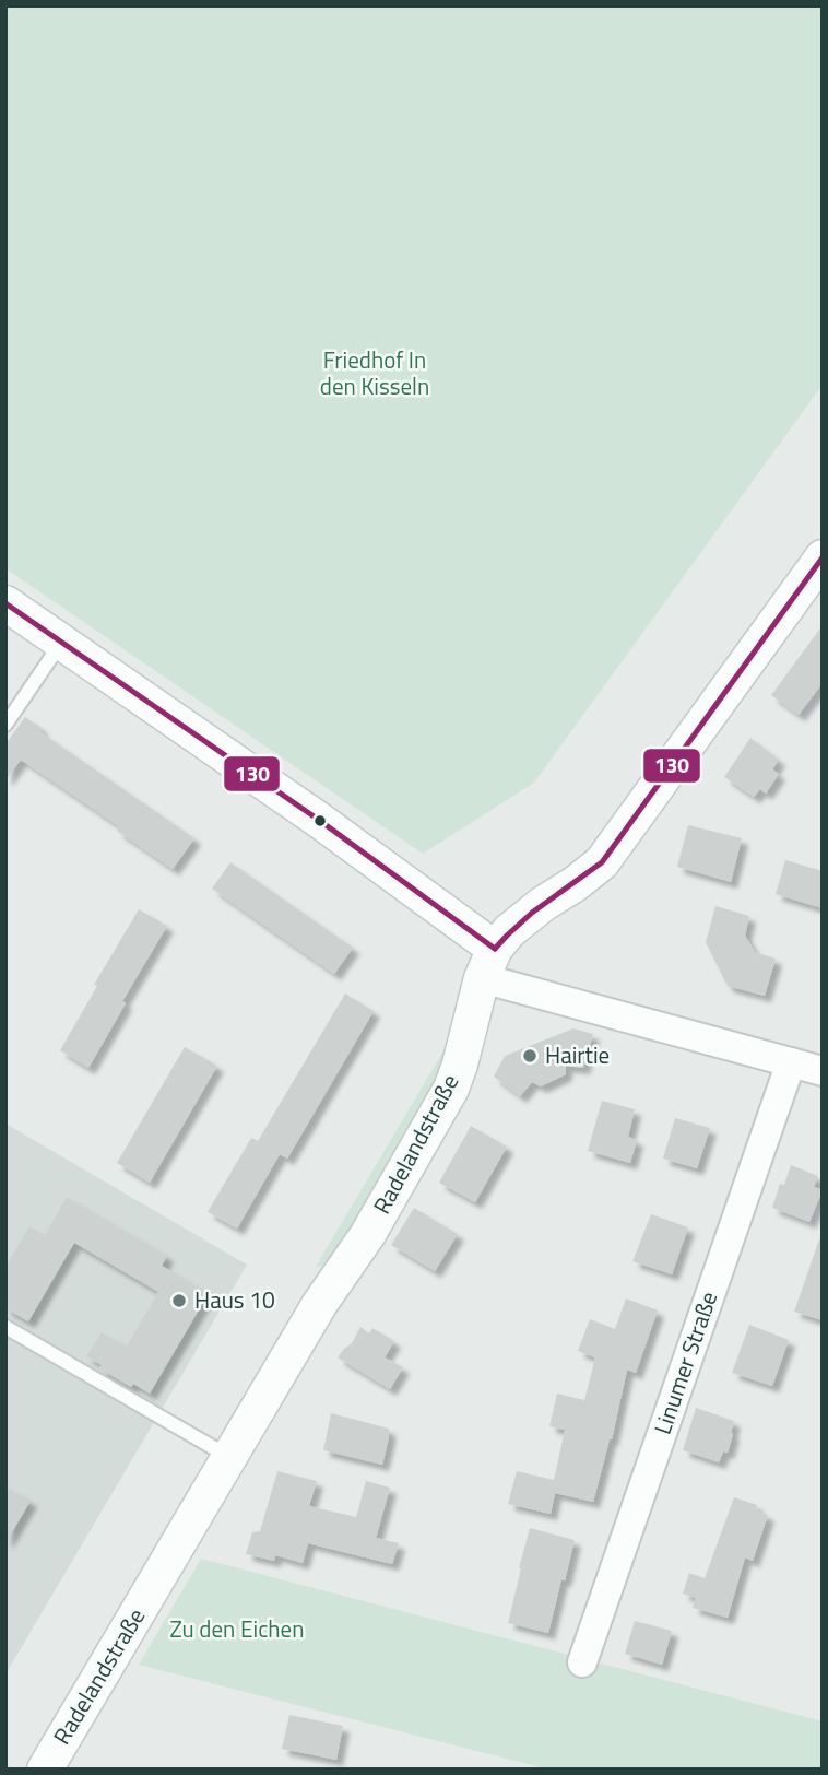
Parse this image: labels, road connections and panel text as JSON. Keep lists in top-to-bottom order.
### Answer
{
  "streets": {
    "street": ["Radelandstraße", "Linumer Straße"]
  },
  "parks": ["Friedhof In den Kisseln", "Zu den Eichen"],
  "places": ["Hairtie", "Haus 10"],
  "lines": ["transit line 130"]
}
